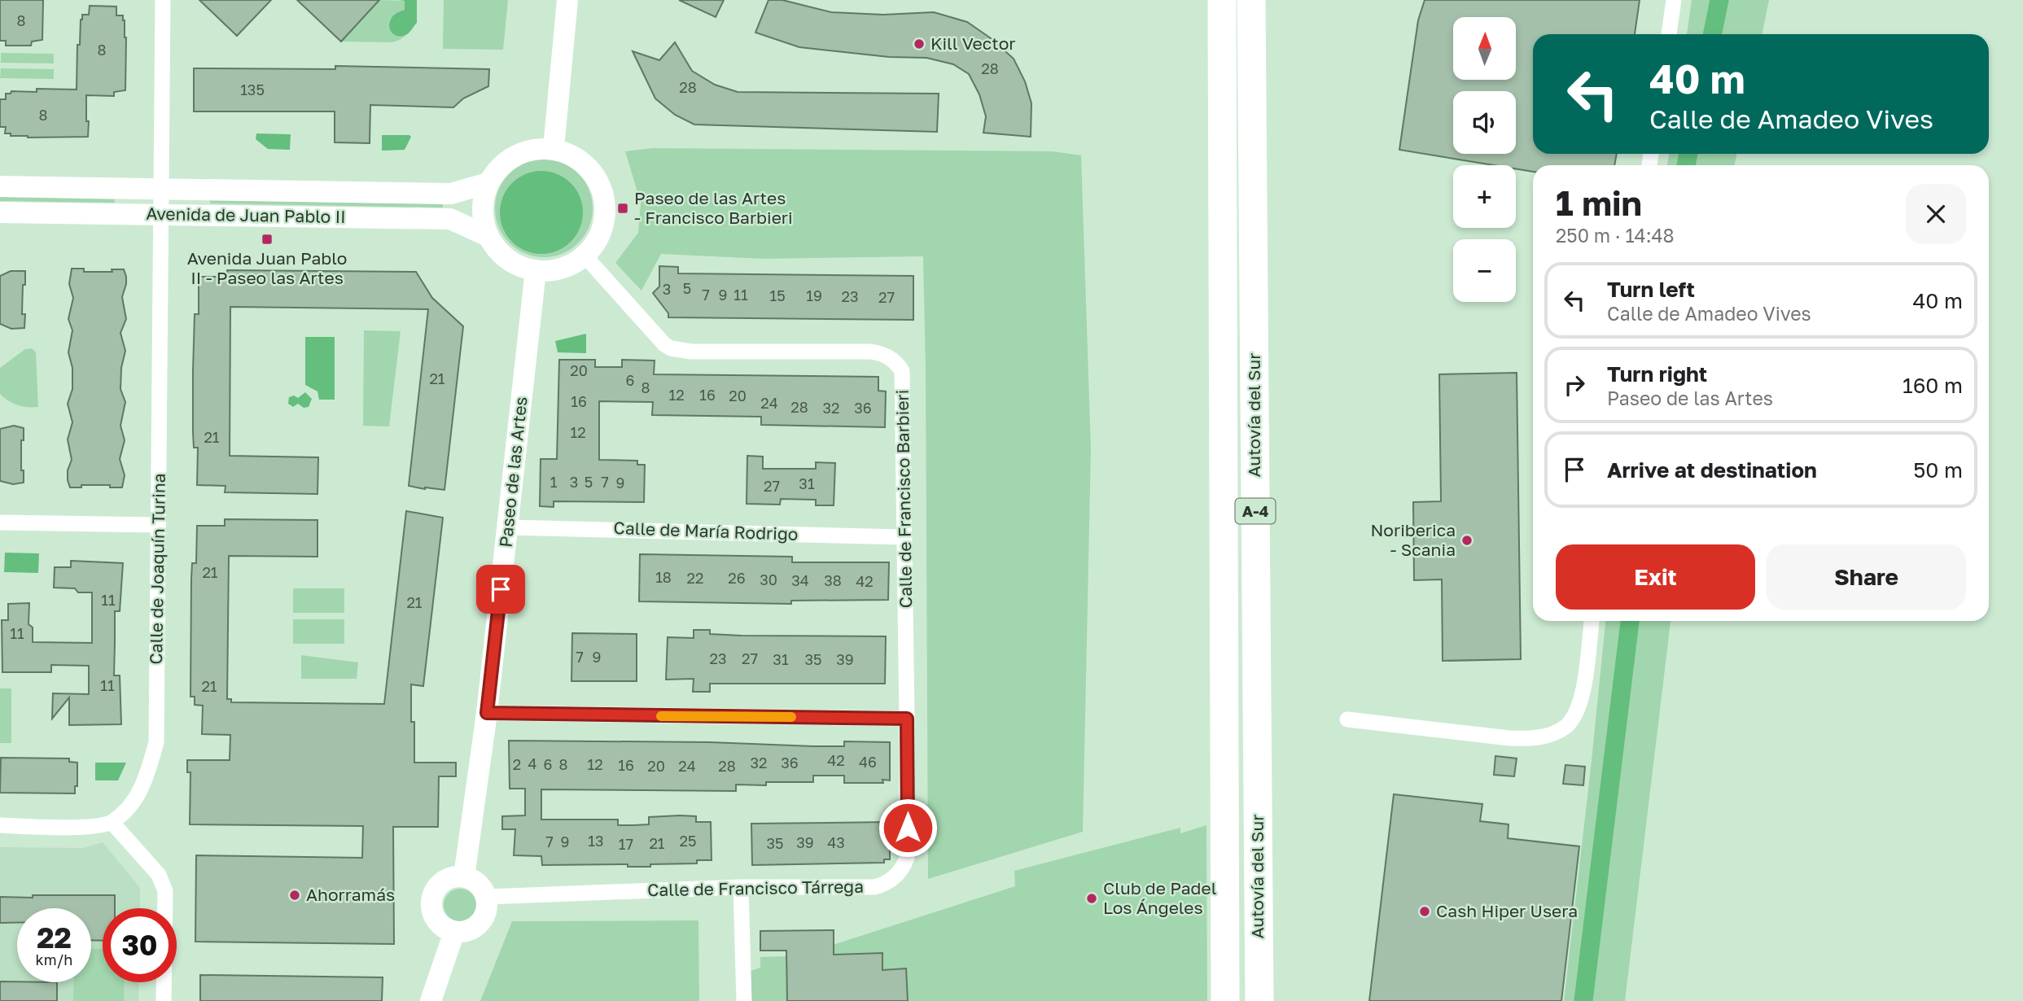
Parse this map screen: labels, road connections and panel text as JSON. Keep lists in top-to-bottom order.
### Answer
{
  "streets": {
    "highway": ["Autovía del Sur", "A-4"],
    "main road": ["Avenida de Juan Pablo II", "Paseo de las Artes"],
    "street": [
      "Calle de Francisco Barbieri",
      "Calle de María Rodrigo",
      "Calle de Joaquín Turina",
      "Calle de Francisco Tárrega"
    ]
  },
  "crossings": [
    ["Avenida de Juan Pablo II", "Paseo de las Artes"],
    ["Avenida de Juan Pablo II", "Calle de Francisco Barbieri"],
    ["Avenida de Juan Pablo II", "Calle de Joaquín Turina"],
    ["Paseo de las Artes", "Calle de Francisco Barbieri"],
    ["Paseo de las Artes", "Calle de María Rodrigo"],
    ["Paseo de las Artes", "Calle de Francisco Tárrega"],
    ["Calle de Francisco Barbieri", "Calle de María Rodrigo"],
    ["Calle de Francisco Barbieri", "Calle de Francisco Tárrega"]
  ],
  "places": {
    "other": [
      "Kill Vector",
      "Noriberica - Scania",
      "Ahorramás",
      "Club de Padel Los Ángeles",
      "Cash Hiper Usera"
    ],
    "transit": ["Paseo de las Artes - Francisco Barbieri", "Avenida Juan Pablo II - Paseo las Artes"]
  },
  "house_numbers": [
    "8",
    "8",
    "28",
    "28",
    "135",
    "8",
    "5",
    "3",
    "7",
    "9",
    "11",
    "15",
    "19",
    "23",
    "27",
    "20",
    "21",
    "6",
    "8",
    "12",
    "16",
    "20",
    "16",
    "24",
    "28",
    "32",
    "36",
    "12",
    "21",
    "1",
    "3",
    "5",
    "7",
    "9",
    "31",
    "27",
    "21",
    "18",
    "22",
    "26",
    "30",
    "34",
    "38",
    "42",
    "11",
    "21",
    "11",
    "7",
    "9",
    "23",
    "27",
    "31",
    "35",
    "39",
    "11",
    "21",
    "42",
    "46",
    "32",
    "36",
    "4",
    "2",
    "6",
    "8",
    "12",
    "16",
    "20",
    "24",
    "28",
    "13",
    "25",
    "7",
    "9",
    "39",
    "43",
    "21",
    "35",
    "17"
  ],
  "north": "top",
  "page": {
    "map_buttons": ["+", "−"],
    "turn": ["40 m", "Calle de Amadeo Vives"],
    "heading": ["1 min", "250 m · 14:48"],
    "list": [
      {
        "name": "Turn left",
        "note": "Calle de Amadeo Vives",
        "value": "40 m"
      },
      {
        "name": "Turn right",
        "note": "Paseo de las Artes",
        "value": "160 m"
      },
      {
        "name": "Arrive at destination",
        "value": "50 m"
      }
    ],
    "buttons": ["Exit", "Share"],
    "speed": "22 km/h",
    "limit": "30"
  }
}
